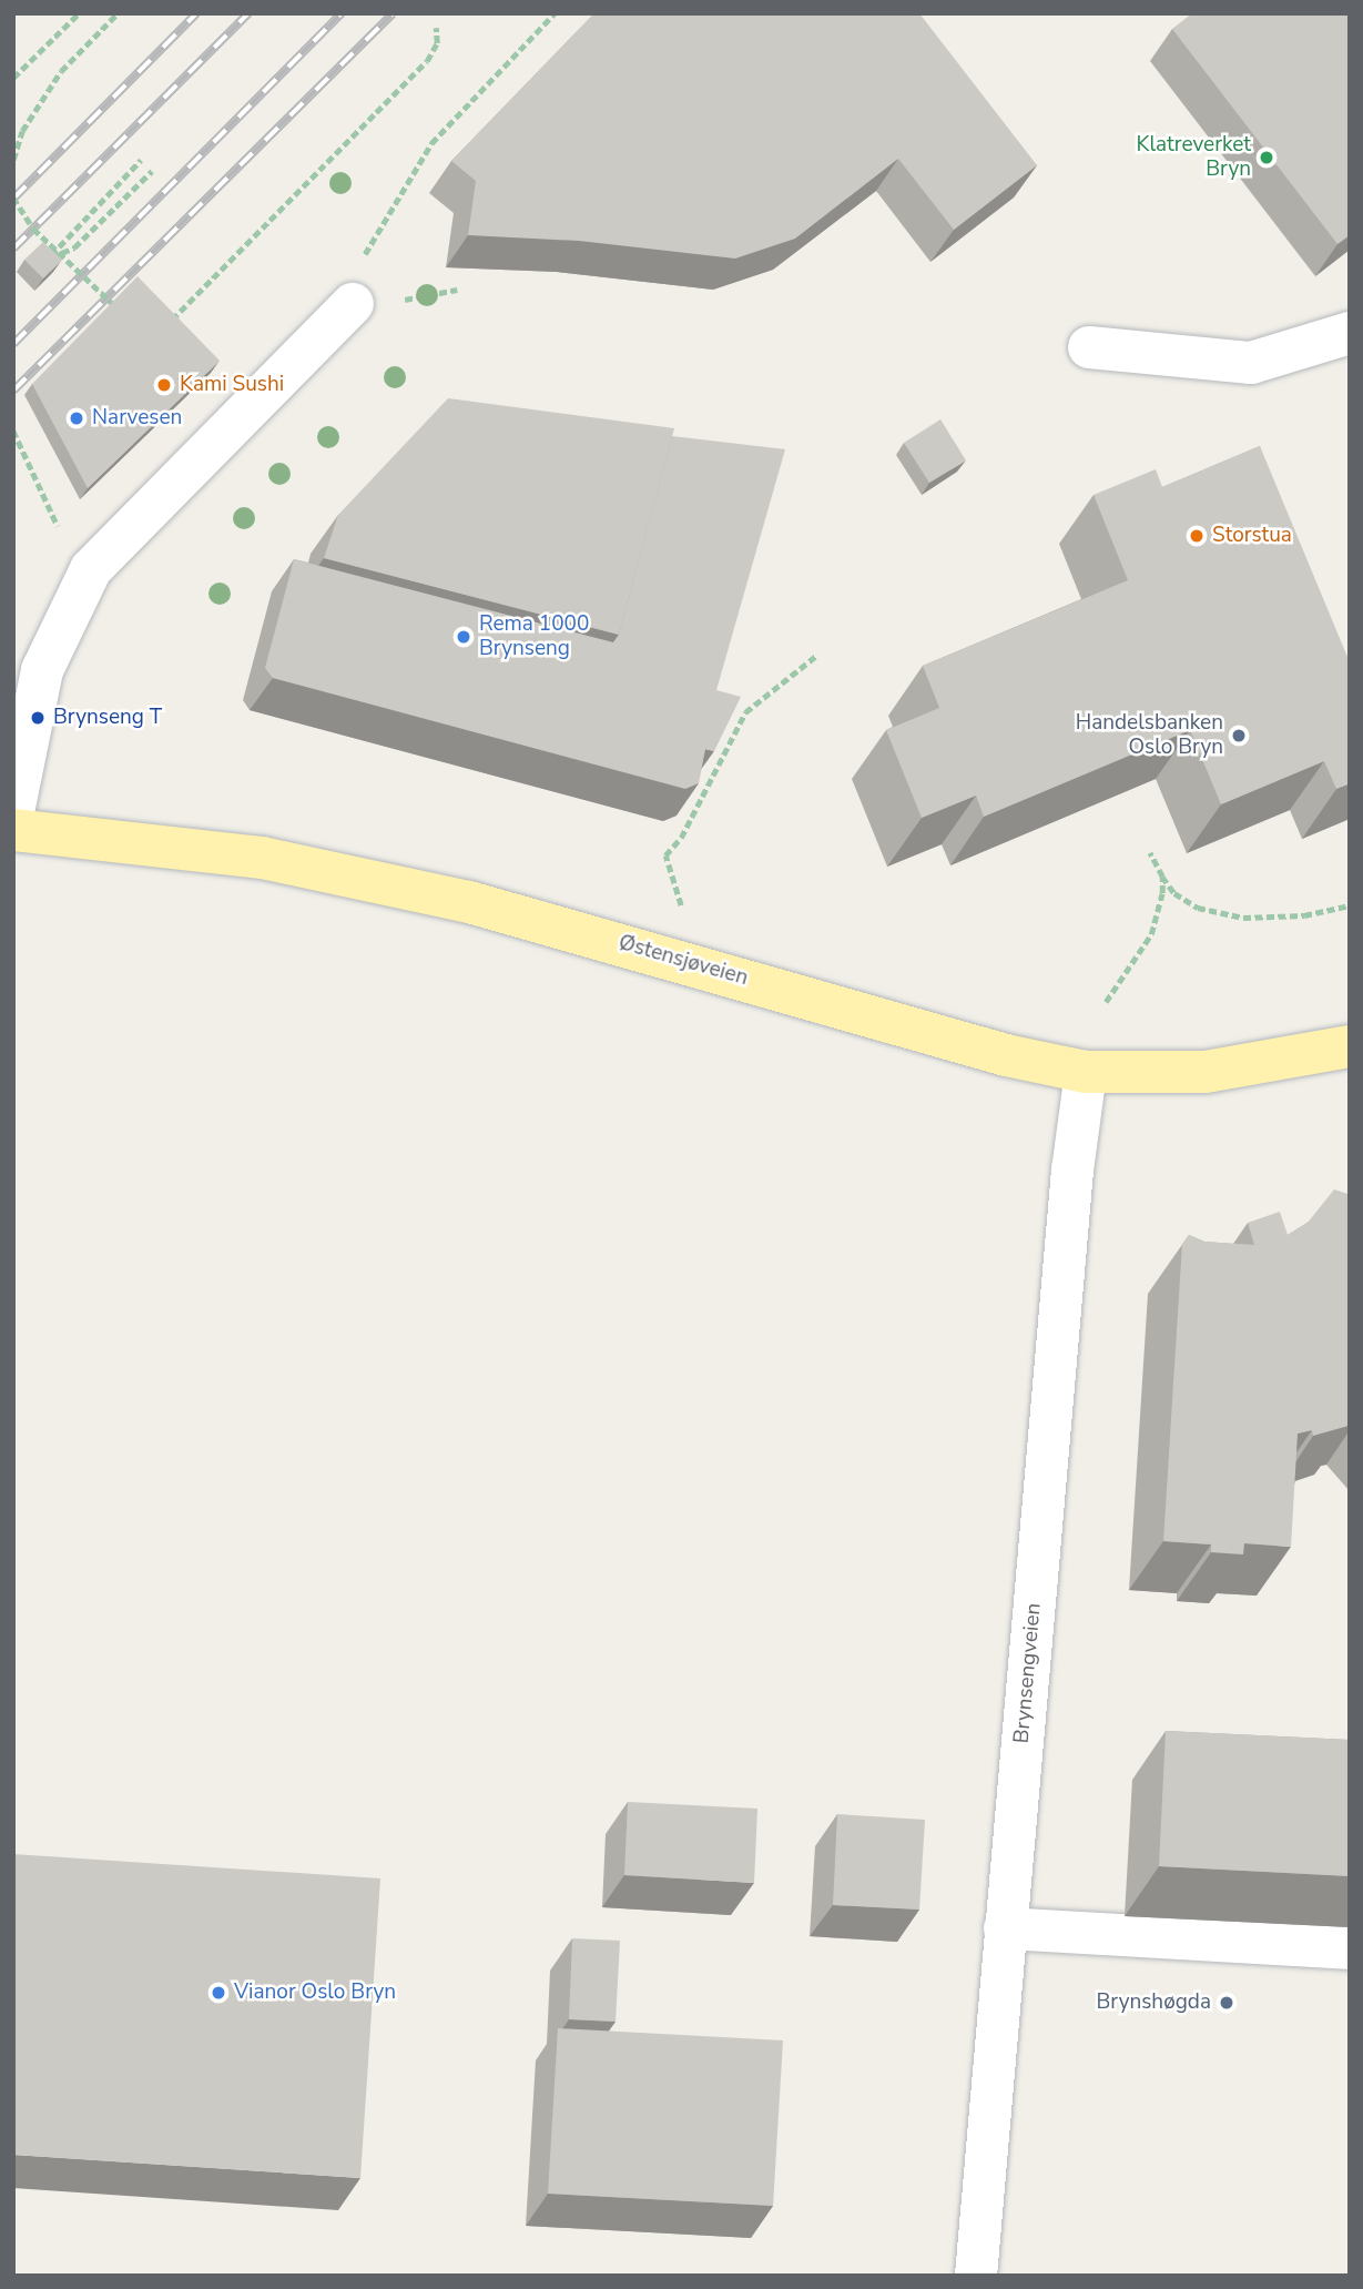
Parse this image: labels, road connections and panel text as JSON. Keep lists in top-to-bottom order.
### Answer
{
  "streets": {
    "main road": ["Østensjøveien"],
    "street": ["Brynsengveien"]
  },
  "crossings": [
    ["Østensjøveien", "Brynsengveien"]
  ],
  "places": [
    "Klatreverket Bryn",
    "Kami Sushi",
    "Narvesen",
    "Storstua",
    "Rema 1000 Brynseng",
    "Brynseng T",
    "Handelsbanken Oslo Bryn",
    "Vianor Oslo Bryn",
    "Brynshøgda"
  ]
}
